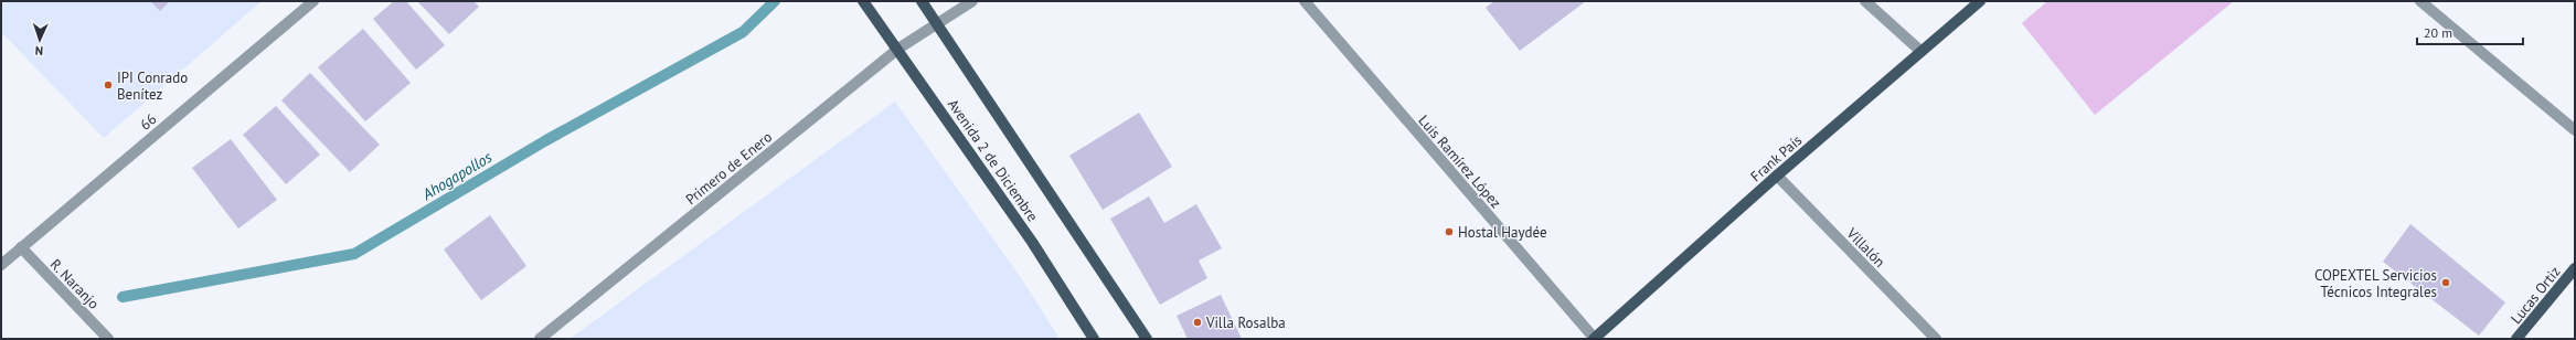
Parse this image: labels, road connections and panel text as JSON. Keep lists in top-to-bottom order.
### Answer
{
  "streets": {
    "main road": ["Frank País", "Avenida 2 de Diciembre", "Lucas Ortiz"],
    "street": [
      "66",
      "Luis Ramírez López",
      "Primero de Enero",
      "Villalón",
      "R. Naranjo"
    ]
  },
  "crossings": [
    ["66", "R. Naranjo"],
    ["Frank País", "Luis Ramírez López"],
    ["Frank País", "Villalón"],
    ["Avenida 2 de Diciembre", "Primero de Enero"]
  ],
  "water": ["Ahogapollos"],
  "places": [
    "IPI Conrado Benítez",
    "Hostal Haydée",
    "COPEXTEL Servicios Técnicos Integrales",
    "Villa Rosalba"
  ],
  "scale_bar": "20 m",
  "north": "bottom"
}
